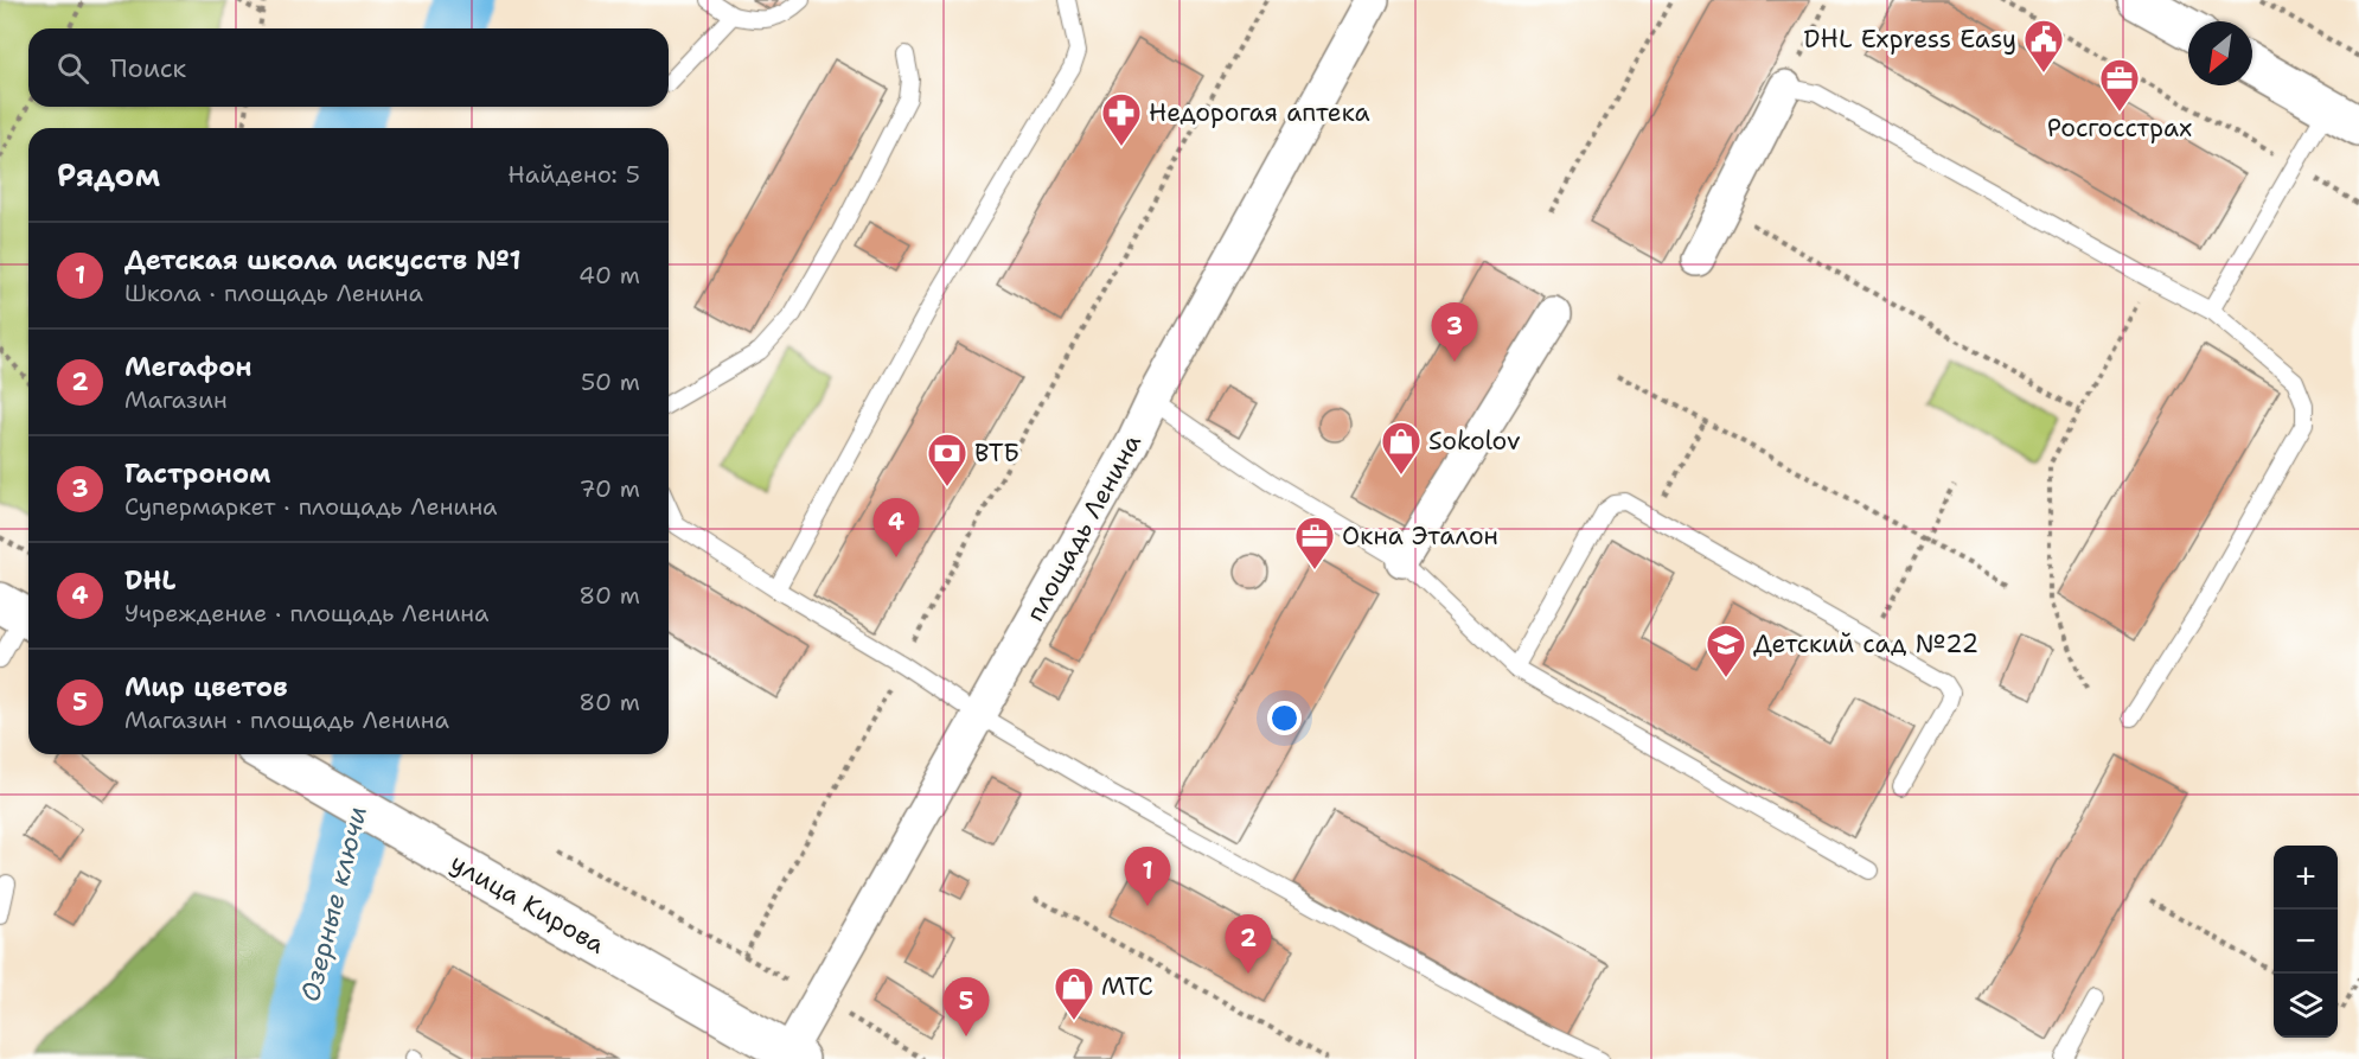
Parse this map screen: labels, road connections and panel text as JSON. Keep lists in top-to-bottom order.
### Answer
{
  "streets": {
    "main road": ["улица Кирова"],
    "street": ["площадь Ленина"]
  },
  "crossings": [
    ["площадь Ленина", "улица Кирова"]
  ],
  "water": ["Озерные ключи"],
  "places": {
    "public building": ["DHL Express Easy"],
    "office": ["Росгосстрах", "Окна Эталон"],
    "pharmacy": ["Недорогая аптека"],
    "shop": ["Sokolov", "МТС"],
    "bank": ["ВТБ"],
    "school or university": ["Детский сад №22"]
  },
  "north": "bottom left",
  "page": {
    "search": "Поиск",
    "heading": ["Рядом", "Найдено: 5"],
    "list": [
      {
        "mark": "1",
        "name": "Детская школа искусств №1",
        "note": "Школа · площадь Ленина",
        "value": "40 m"
      },
      {
        "mark": "2",
        "name": "Мегафон",
        "note": "Магазин",
        "value": "50 m"
      },
      {
        "mark": "3",
        "name": "Гастроном",
        "note": "Супермаркет · площадь Ленина",
        "value": "70 m"
      },
      {
        "mark": "4",
        "name": "DHL",
        "note": "Учреждение · площадь Ленина",
        "value": "80 m"
      },
      {
        "mark": "5",
        "name": "Мир цветов",
        "note": "Магазин · площадь Ленина",
        "value": "80 m"
      }
    ],
    "pins": [
      "3",
      "4",
      "1",
      "2",
      "5"
    ],
    "map_buttons": ["+", "−"]
  }
}
